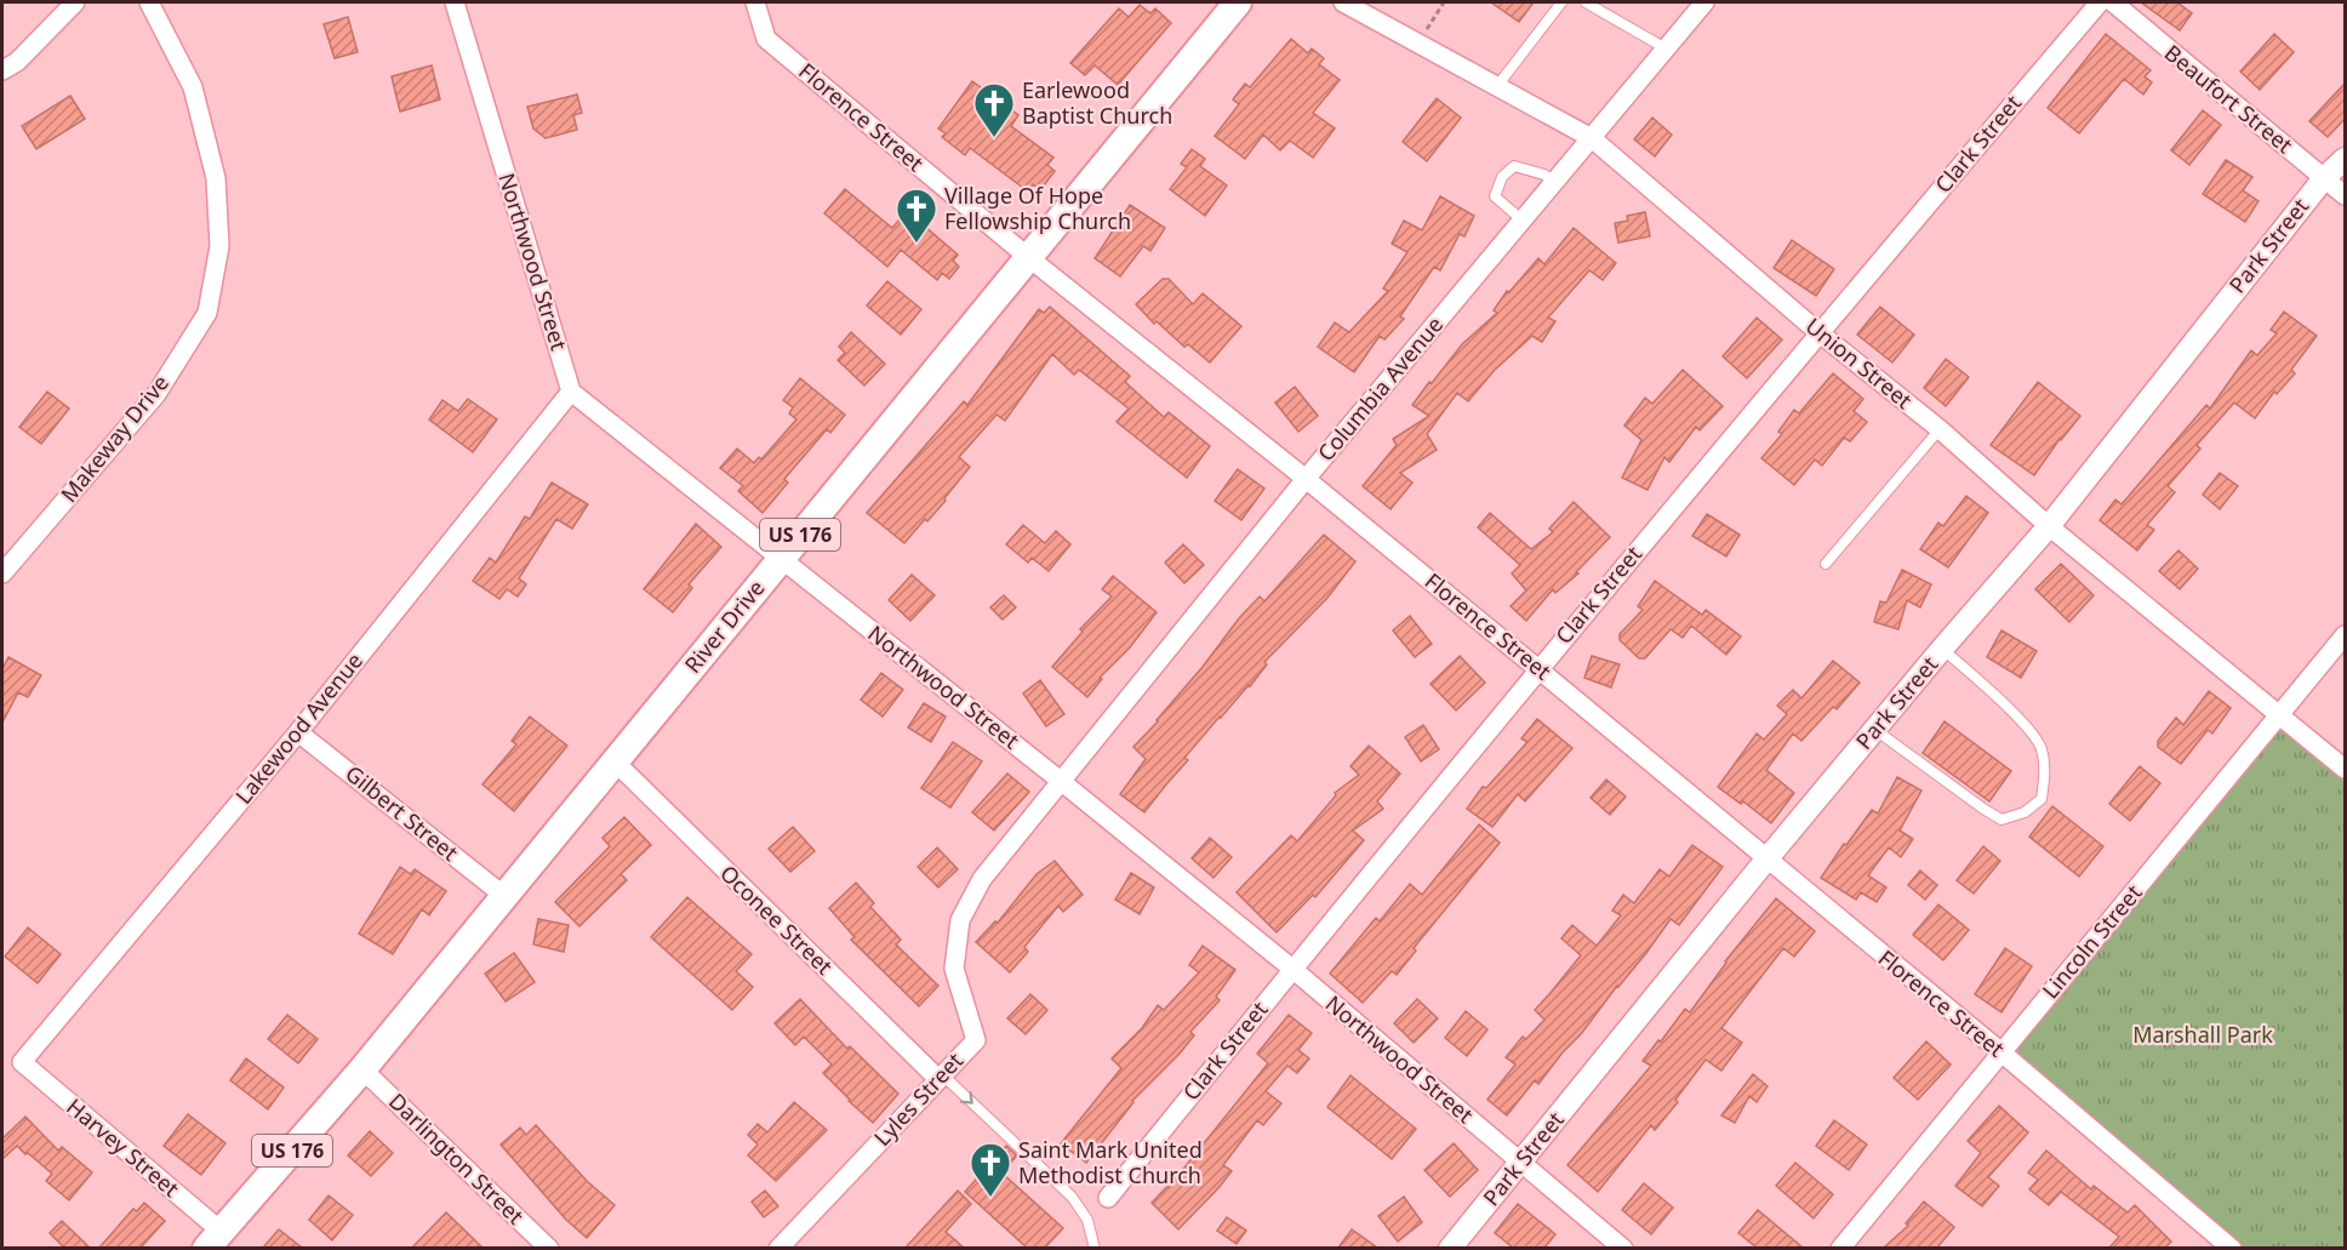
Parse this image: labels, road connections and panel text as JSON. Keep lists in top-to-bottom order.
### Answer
{
  "streets": {
    "main road": ["US 176", "River Drive"],
    "street": [
      "Beaufort Street",
      "Florence Street",
      "Clark Street",
      "Park Street",
      "Northwood Street",
      "Union Street",
      "Columbia Avenue",
      "Makeway Drive",
      "Lakewood Avenue",
      "Gilbert Street",
      "Oconee Street",
      "Lincoln Street",
      "Lyles Street",
      "Harvey Street",
      "Darlington Street"
    ]
  },
  "crossings": [
    ["Beaufort Street", "Park Street"],
    ["Florence Street", "Clark Street"],
    ["Florence Street", "Park Street"],
    ["Florence Street", "Columbia Avenue"],
    ["Florence Street", "River Drive"],
    ["Florence Street", "Lincoln Street"],
    ["Clark Street", "Northwood Street"],
    ["Clark Street", "Union Street"],
    ["Park Street", "Northwood Street"],
    ["Park Street", "Union Street"],
    ["Northwood Street", "Columbia Avenue"],
    ["Northwood Street", "River Drive"],
    ["Northwood Street", "Lakewood Avenue"],
    ["Northwood Street", "Lyles Street"],
    ["Union Street", "Columbia Avenue"],
    ["Union Street", "Lincoln Street"],
    ["Columbia Avenue", "Lyles Street"],
    ["River Drive", "Gilbert Street"],
    ["River Drive", "Oconee Street"],
    ["River Drive", "Harvey Street"],
    ["River Drive", "Darlington Street"],
    ["Lakewood Avenue", "Gilbert Street"],
    ["Lakewood Avenue", "Harvey Street"],
    ["Oconee Street", "Lyles Street"]
  ],
  "parks": ["Marshall Park"],
  "places": {
    "church": ["Earlewood Baptist Church", "Village Of Hope Fellowship Church", "Saint Mark United Methodist Church"]
  }
}
